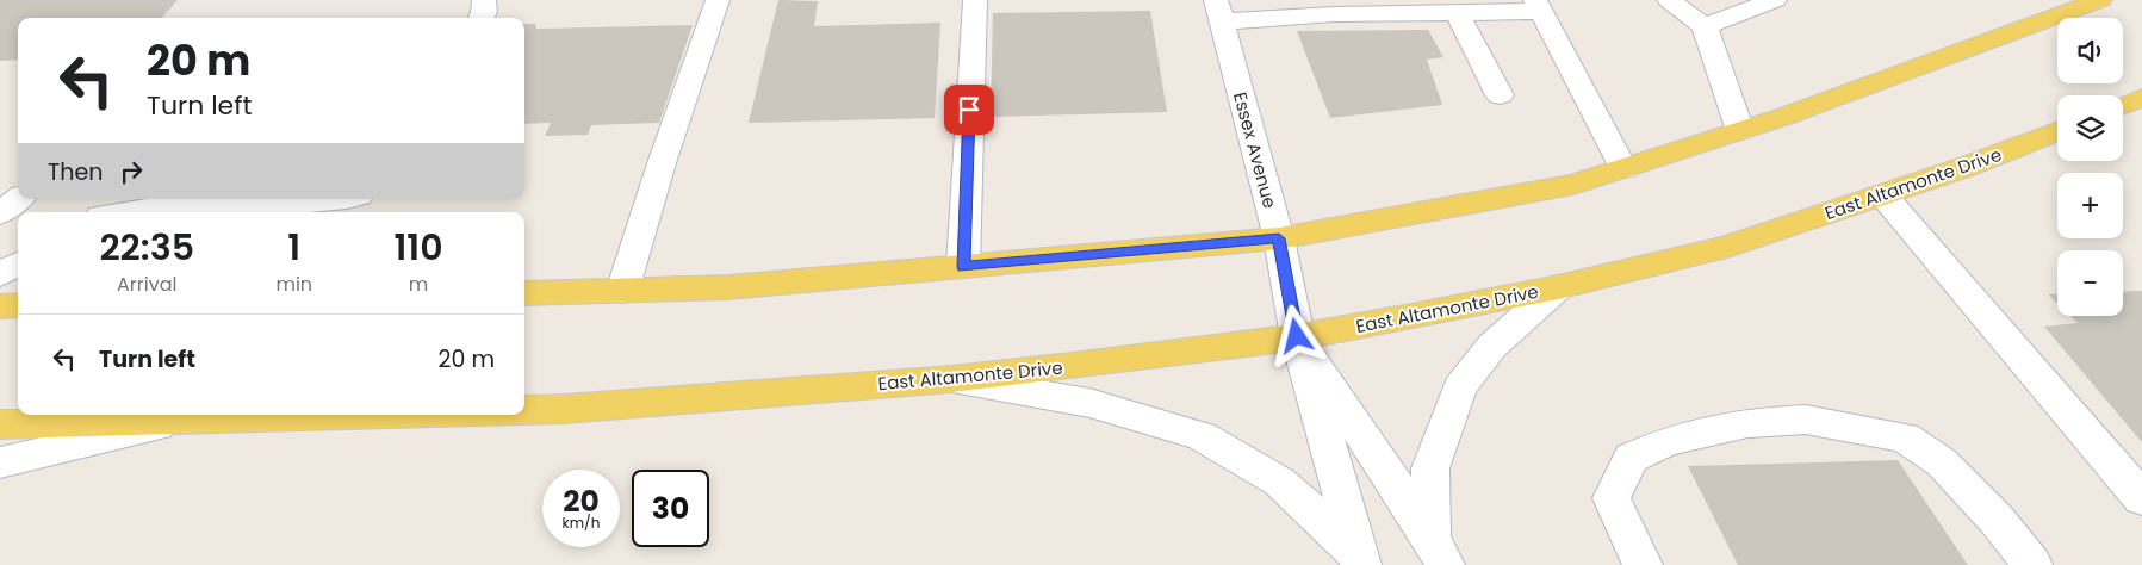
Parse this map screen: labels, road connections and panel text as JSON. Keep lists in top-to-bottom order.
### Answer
{
  "streets": {
    "main road": ["East Altamonte Drive"],
    "street": ["Essex Avenue"]
  },
  "crossings": [
    ["Essex Avenue", "East Altamonte Drive"]
  ],
  "page": {
    "map_buttons": ["+", "−"],
    "turn": ["20 m", "Turn left"],
    "then": "Then",
    "eta": [
      "22:35",
      "Arrival",
      "1",
      "min",
      "110",
      "m"
    ],
    "list": [
      {
        "name": "Turn left",
        "value": "20 m"
      }
    ],
    "speed": "20 km/h",
    "limit": "30"
  }
}
